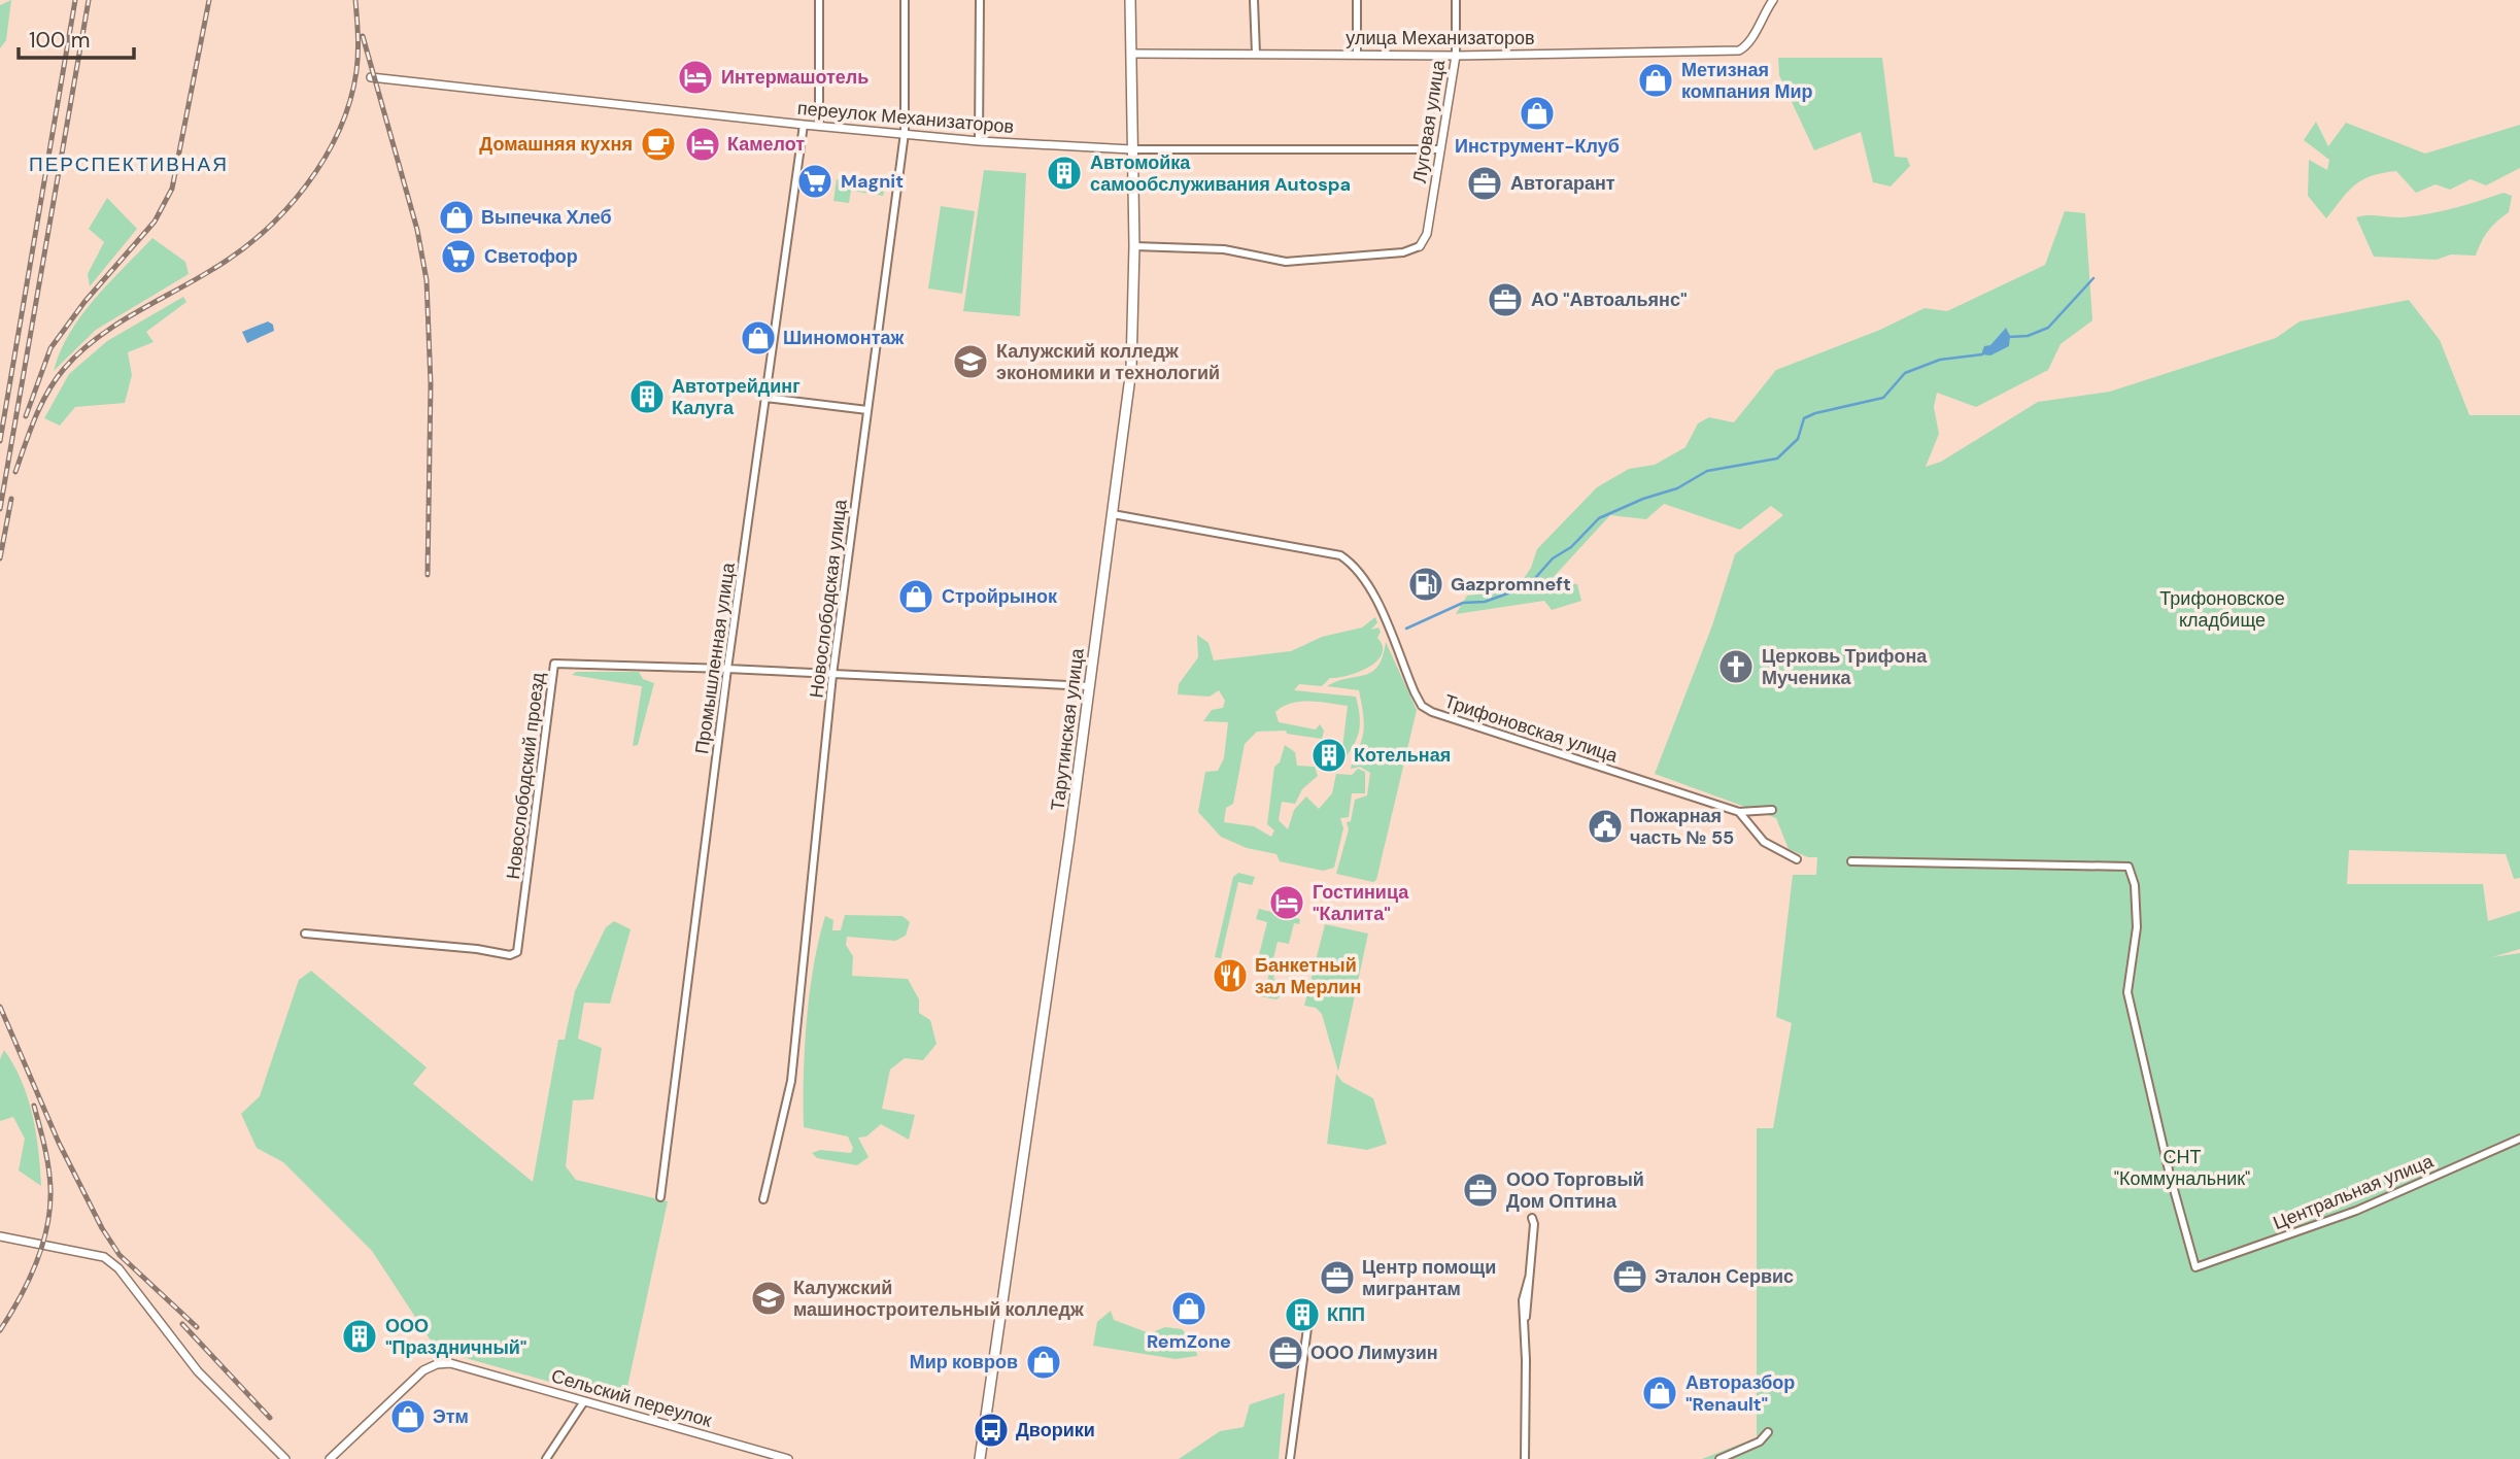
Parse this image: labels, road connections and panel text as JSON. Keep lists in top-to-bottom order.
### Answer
{
  "streets": {
    "main road": ["Тарутинская улица"],
    "street": [
      "улица Механизаторов",
      "переулок Механизаторов",
      "Луговая улица",
      "Новослободская улица",
      "Промышленная улица",
      "Трифоновская улица",
      "Новослободский проезд",
      "Центральная улица",
      "Сельский переулок"
    ]
  },
  "crossings": [
    ["улица Механизаторов", "Луговая улица"],
    ["улица Механизаторов", "Тарутинская улица"],
    ["переулок Механизаторов", "Луговая улица"],
    ["переулок Механизаторов", "Новослободская улица"],
    ["переулок Механизаторов", "Промышленная улица"],
    ["переулок Механизаторов", "Тарутинская улица"],
    ["Новослободская улица", "Новослободский проезд"],
    ["Промышленная улица", "Новослободский проезд"],
    ["Трифоновская улица", "Тарутинская улица"],
    ["Тарутинская улица", "Новослободский проезд"]
  ],
  "districts": ["ПЕРСПЕКТИВНАЯ"],
  "parks": ["Трифоновское кладбище", "СНТ \"Коммунальник\""],
  "places": {
    "hotel": ["Интермашотель", "Камелот", "Гостиница \"Калита\""],
    "shop": [
      "Метизная компания Мир",
      "Инструмент-Клуб",
      "Выпечка Хлеб",
      "Шиномонтаж",
      "Стройрынок",
      "RemZone",
      "Мир ковров",
      "Авторазбор \"Renault\"",
      "Этм"
    ],
    "cafe": ["Домашняя кухня"],
    "building": [
      "Автомойка самообслуживания Autospa",
      "Автотрейдинг Калуга",
      "Котельная",
      "КПП",
      "ООО \"Праздничный\""
    ],
    "supermarket": ["Magnit", "Светофор"],
    "office": [
      "Автогарант",
      "АО \"Автоальянс\"",
      "ООО Торговый Дом Оптина",
      "Эталон Сервис",
      "Центр помощи мигрантам",
      "ООО Лимузин"
    ],
    "school or university": ["Калужский колледж экономики и технологий", "Калужский машиностроительный колледж"],
    "fuel station": ["Gazpromneft"],
    "church": ["Церковь Трифона Мученика"],
    "public building": ["Пожарная часть № 55"],
    "restaurant": ["Банкетный зал Мерлин"],
    "bus stop": ["Дворики"]
  },
  "scale_bar": "100 m"
}
